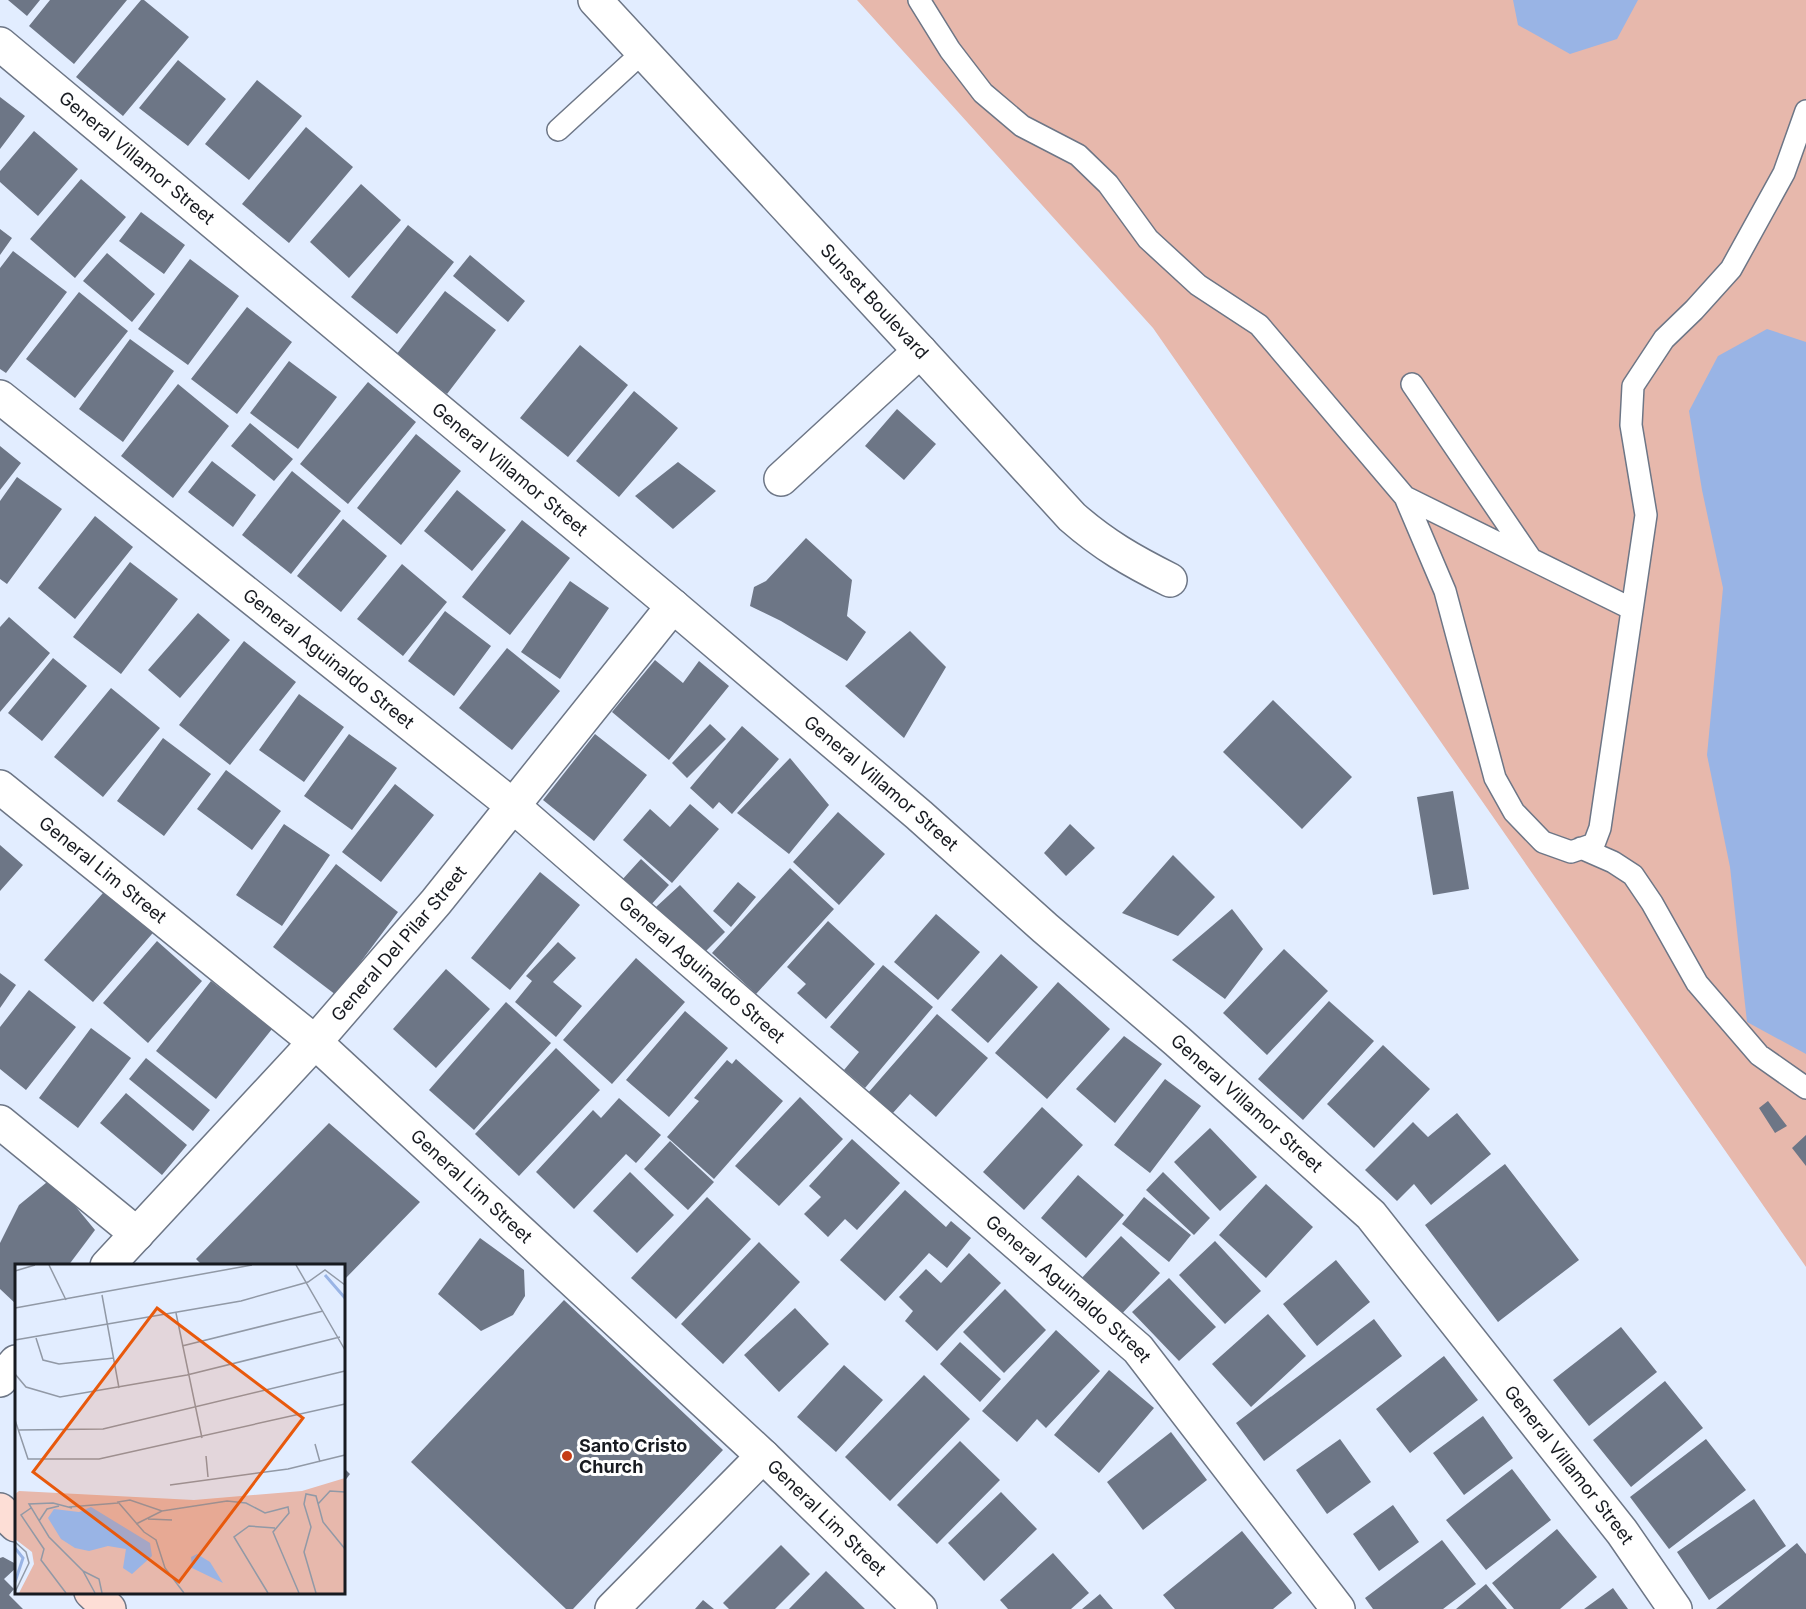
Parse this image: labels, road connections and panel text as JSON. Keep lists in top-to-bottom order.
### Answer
{
  "streets": {
    "street": [
      "General Villamor Street",
      "Sunset Boulevard",
      "General Aguinaldo Street",
      "General Lim Street",
      "General Del Pilar Street"
    ]
  },
  "crossings": [
    ["General Villamor Street", "General Del Pilar Street"],
    ["General Aguinaldo Street", "General Del Pilar Street"],
    ["General Lim Street", "General Del Pilar Street"]
  ],
  "places": ["Santo Cristo Church"]
}
